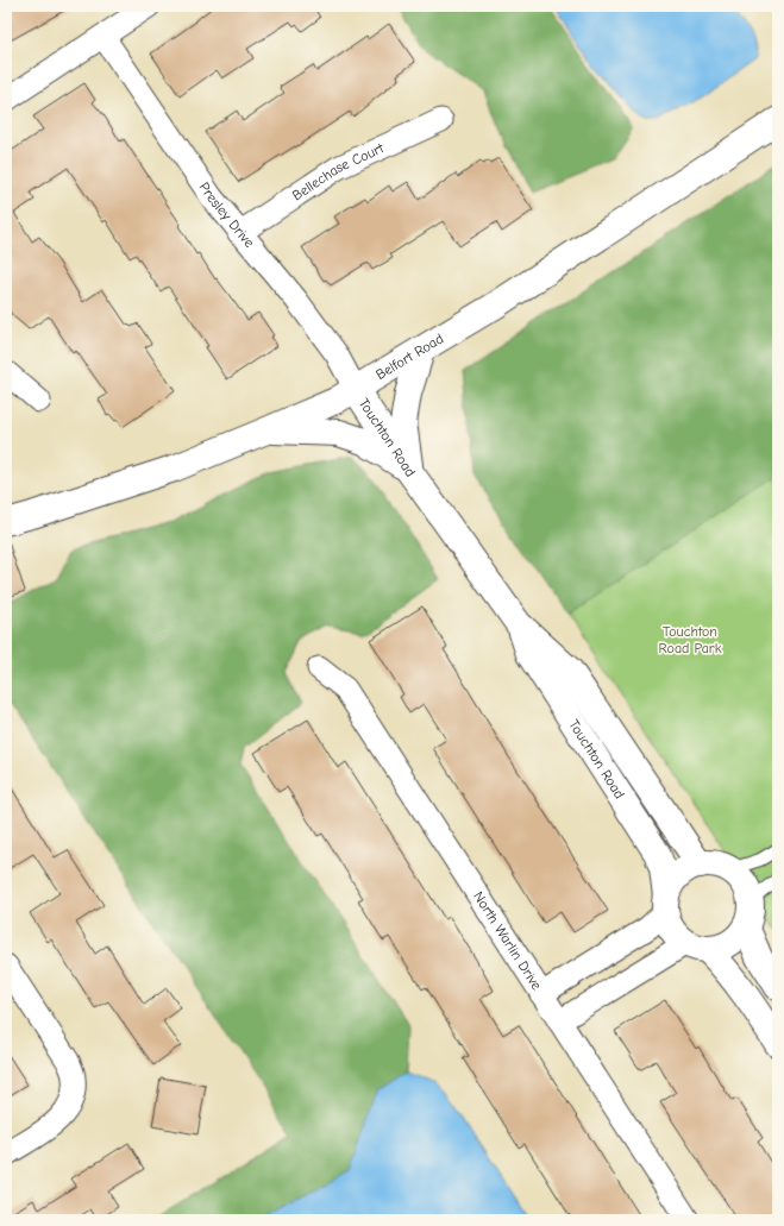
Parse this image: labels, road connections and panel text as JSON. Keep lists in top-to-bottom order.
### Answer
{
  "streets": {
    "street": [
      "Bellechase Court",
      "Presley Drive",
      "Belfort Road",
      "Touchton Road",
      "North Warlin Drive"
    ]
  },
  "crossings": [
    ["Bellechase Court", "Presley Drive"],
    ["Presley Drive", "Belfort Road"],
    ["Presley Drive", "Touchton Road"],
    ["Belfort Road", "Touchton Road"]
  ],
  "parks": ["Touchton Road Park"]
}
